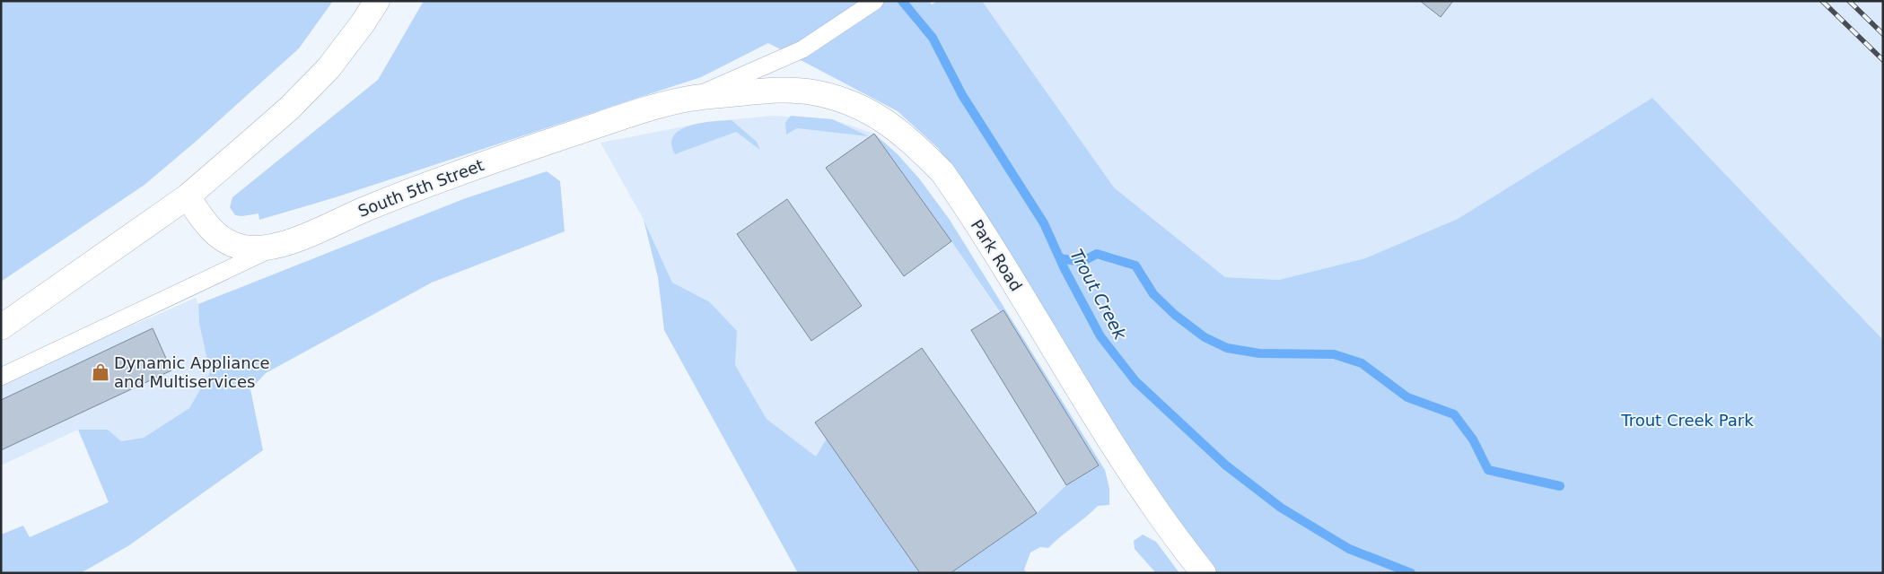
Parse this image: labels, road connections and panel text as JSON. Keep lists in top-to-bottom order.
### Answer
{
  "streets": {
    "street": ["South 5th Street", "Park Road"]
  },
  "crossings": [
    ["South 5th Street", "Park Road"]
  ],
  "water": ["Trout Creek"],
  "parks": ["Trout Creek Park"],
  "places": {
    "shop": ["Dynamic Appliance and Multiservices"]
  }
}
